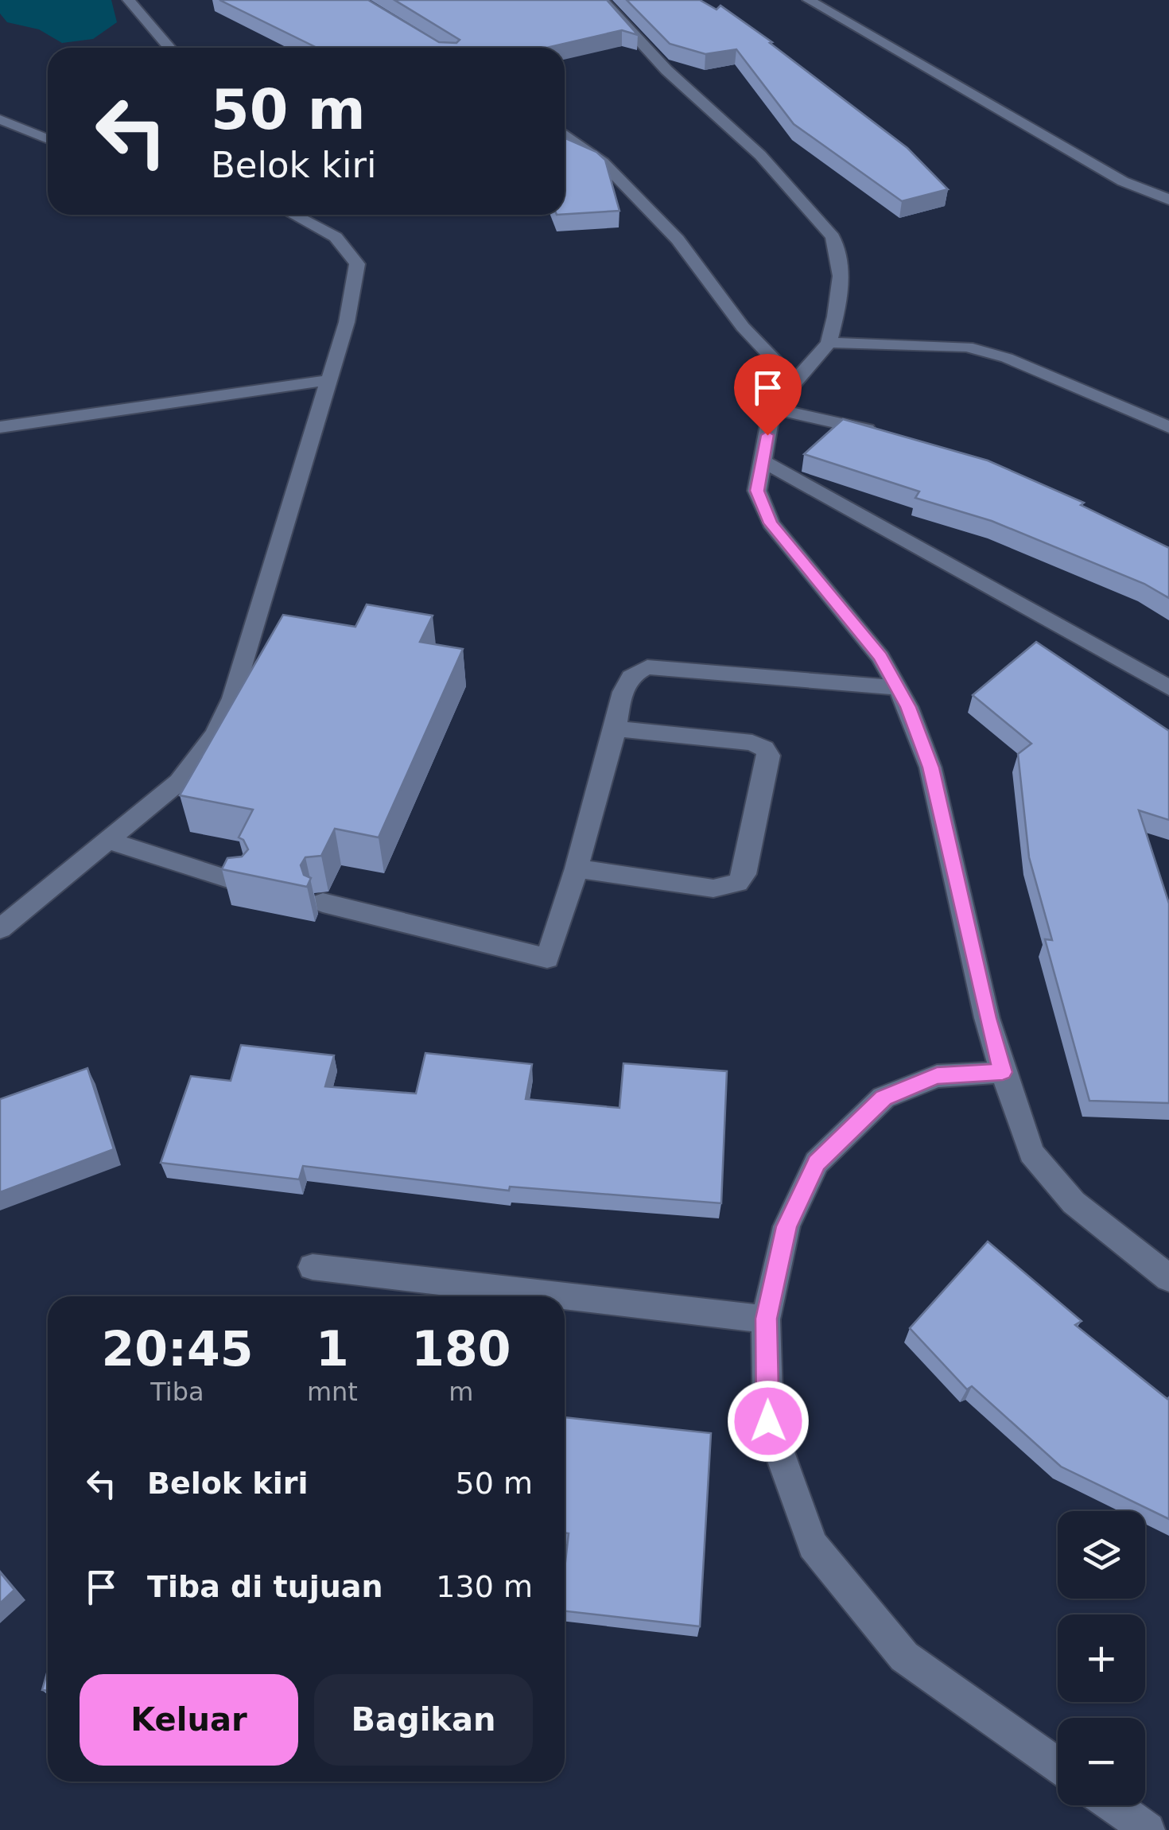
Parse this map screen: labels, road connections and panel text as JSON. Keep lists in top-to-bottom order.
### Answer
{
  "page": {
    "turn": ["50 m", "Belok kiri"],
    "eta": [
      "20:45",
      "Tiba",
      "1",
      "mnt",
      "180",
      "m"
    ],
    "list": [
      {
        "name": "Belok kiri",
        "value": "50 m"
      },
      {
        "name": "Tiba di tujuan",
        "value": "130 m"
      }
    ],
    "map_buttons": ["+", "−"],
    "buttons": ["Keluar", "Bagikan"]
  }
}
